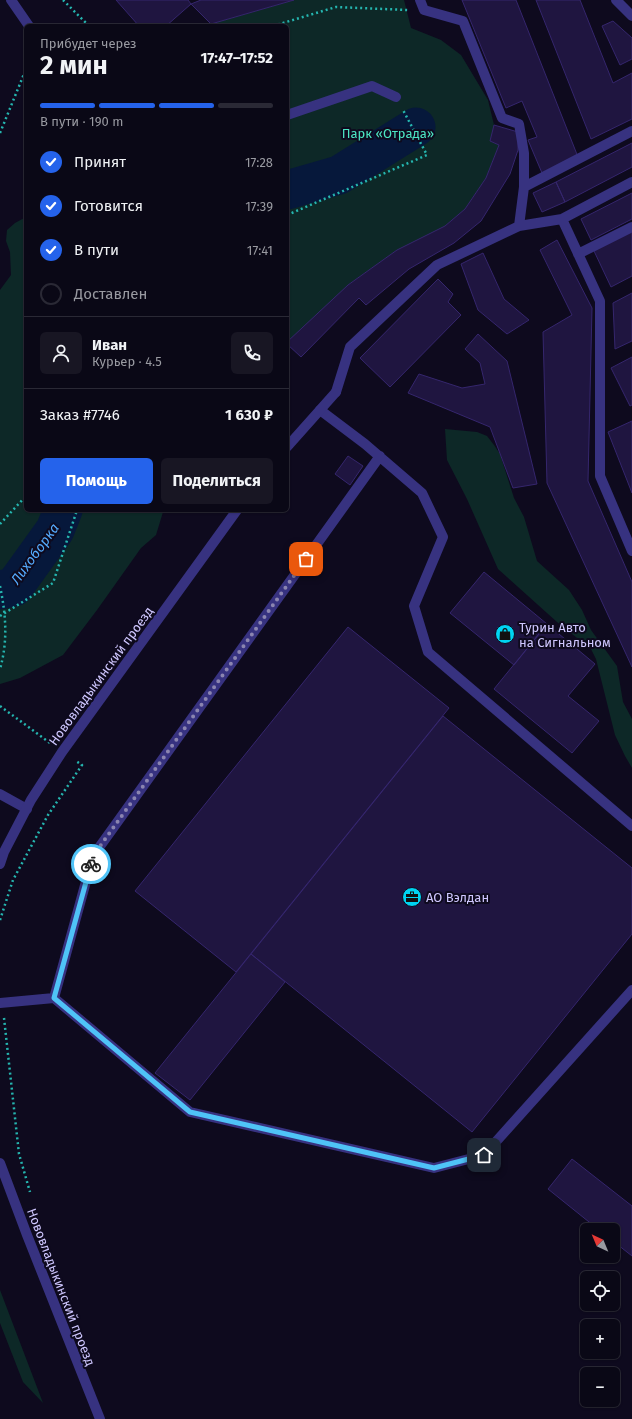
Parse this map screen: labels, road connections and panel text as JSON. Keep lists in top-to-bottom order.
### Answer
{
  "streets": {
    "street": ["Нововладыкинский проезд"]
  },
  "water": ["Лихоборка"],
  "parks": ["Парк «Отрада»"],
  "places": {
    "shop": ["Турин Авто на Сигнальном"],
    "office": ["АО Вэлдан"]
  },
  "north": "top left",
  "page": {
    "heading": ["2 мин", "Прибудет через", "17:47–17:52"],
    "panel": [
      "Иван",
      "Курьер · 4.5",
      "Заказ #7746",
      "1 630 ₽"
    ],
    "bar": "В пути · 190 m",
    "list": [
      ["Принят", "17:28"],
      ["Готовится", "17:39"],
      ["В пути", "17:41"],
      "Доставлен"
    ],
    "buttons": ["Помощь", "Поделиться"],
    "map_buttons": ["+", "−"]
  }
}
